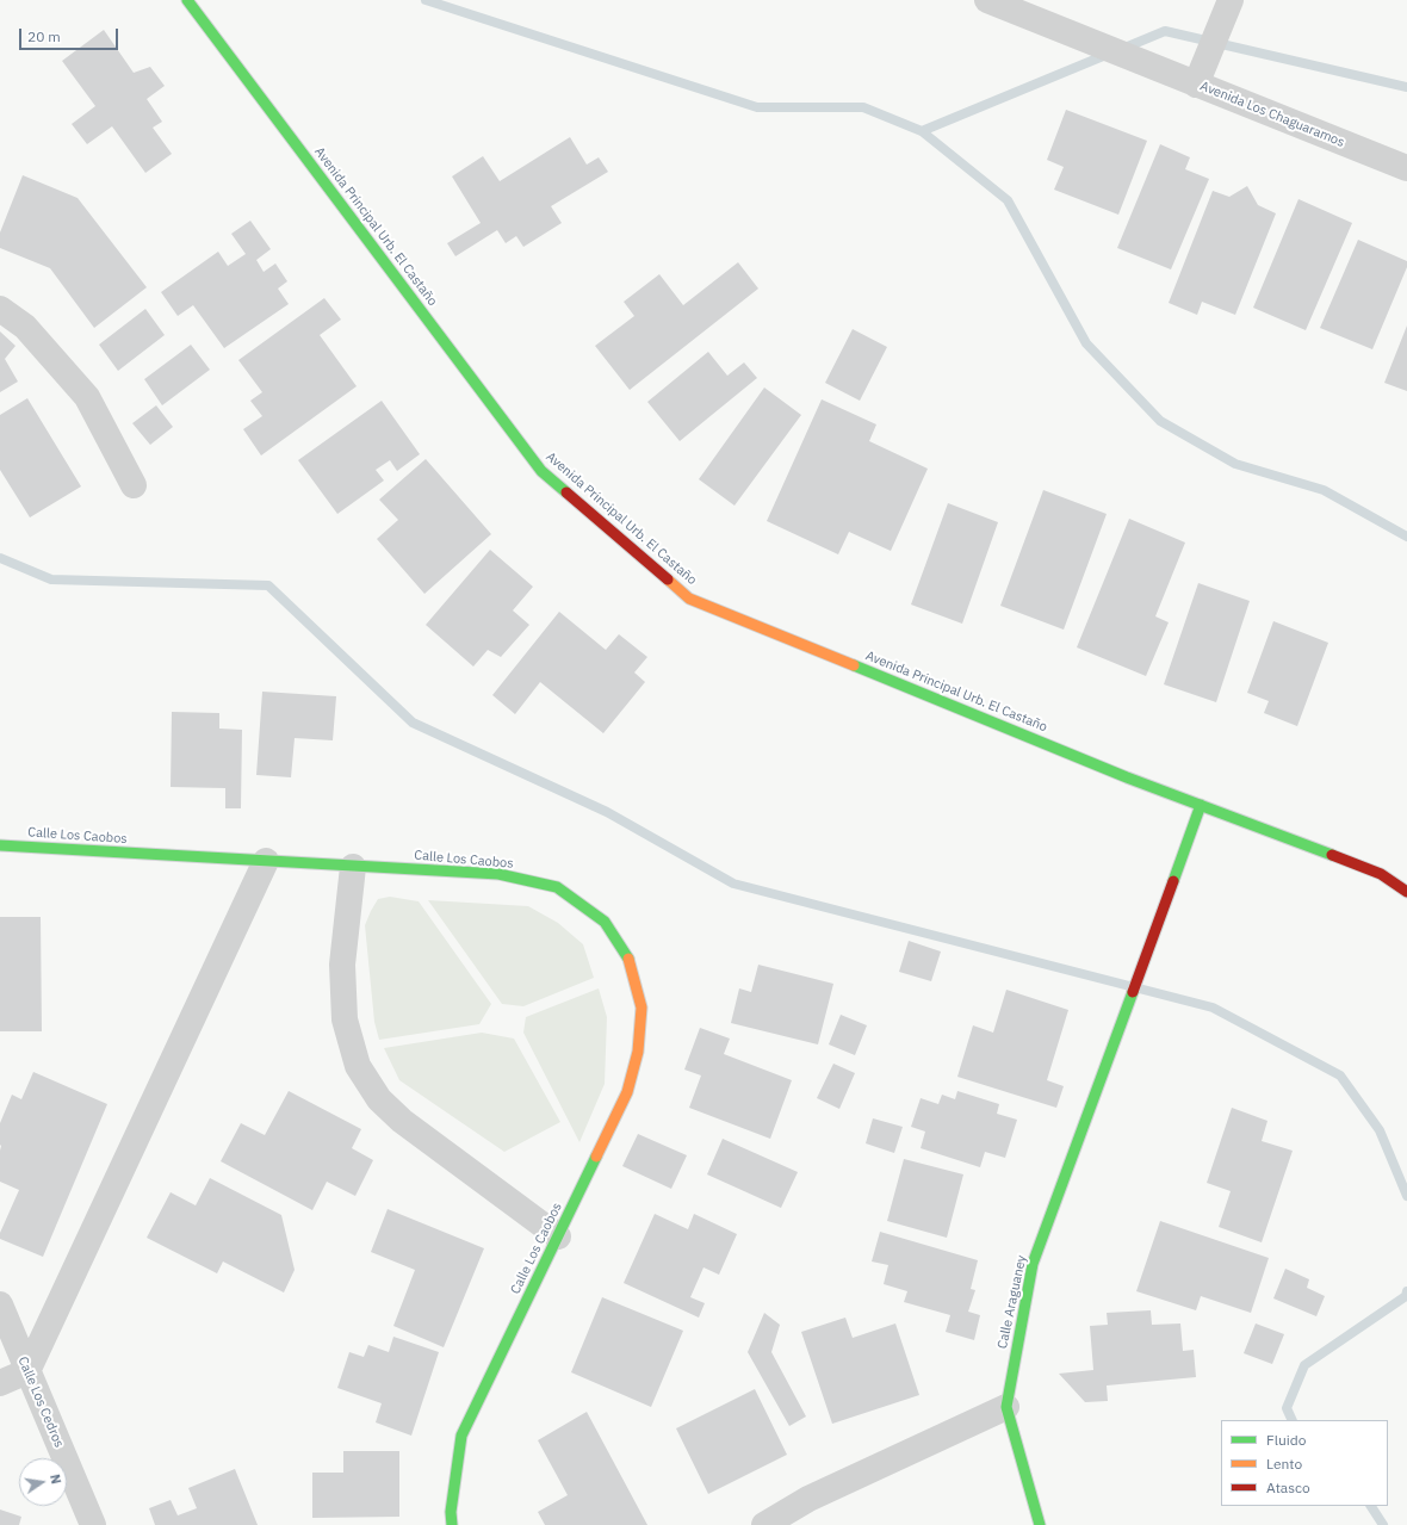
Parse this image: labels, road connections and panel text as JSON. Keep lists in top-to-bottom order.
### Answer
{
  "streets": {
    "street": [
      "Avenida Los Chaguaramos",
      "Avenida Principal Urb. El Castaño",
      "Calle Los Caobos",
      "Calle Araguaney",
      "Calle Los Cedros"
    ]
  },
  "crossings": [
    ["Avenida Principal Urb. El Castaño", "Calle Araguaney"]
  ],
  "legend": ["Fluido", "Lento", "Atasco"],
  "scale_bar": "20 m",
  "north": "right"
}
